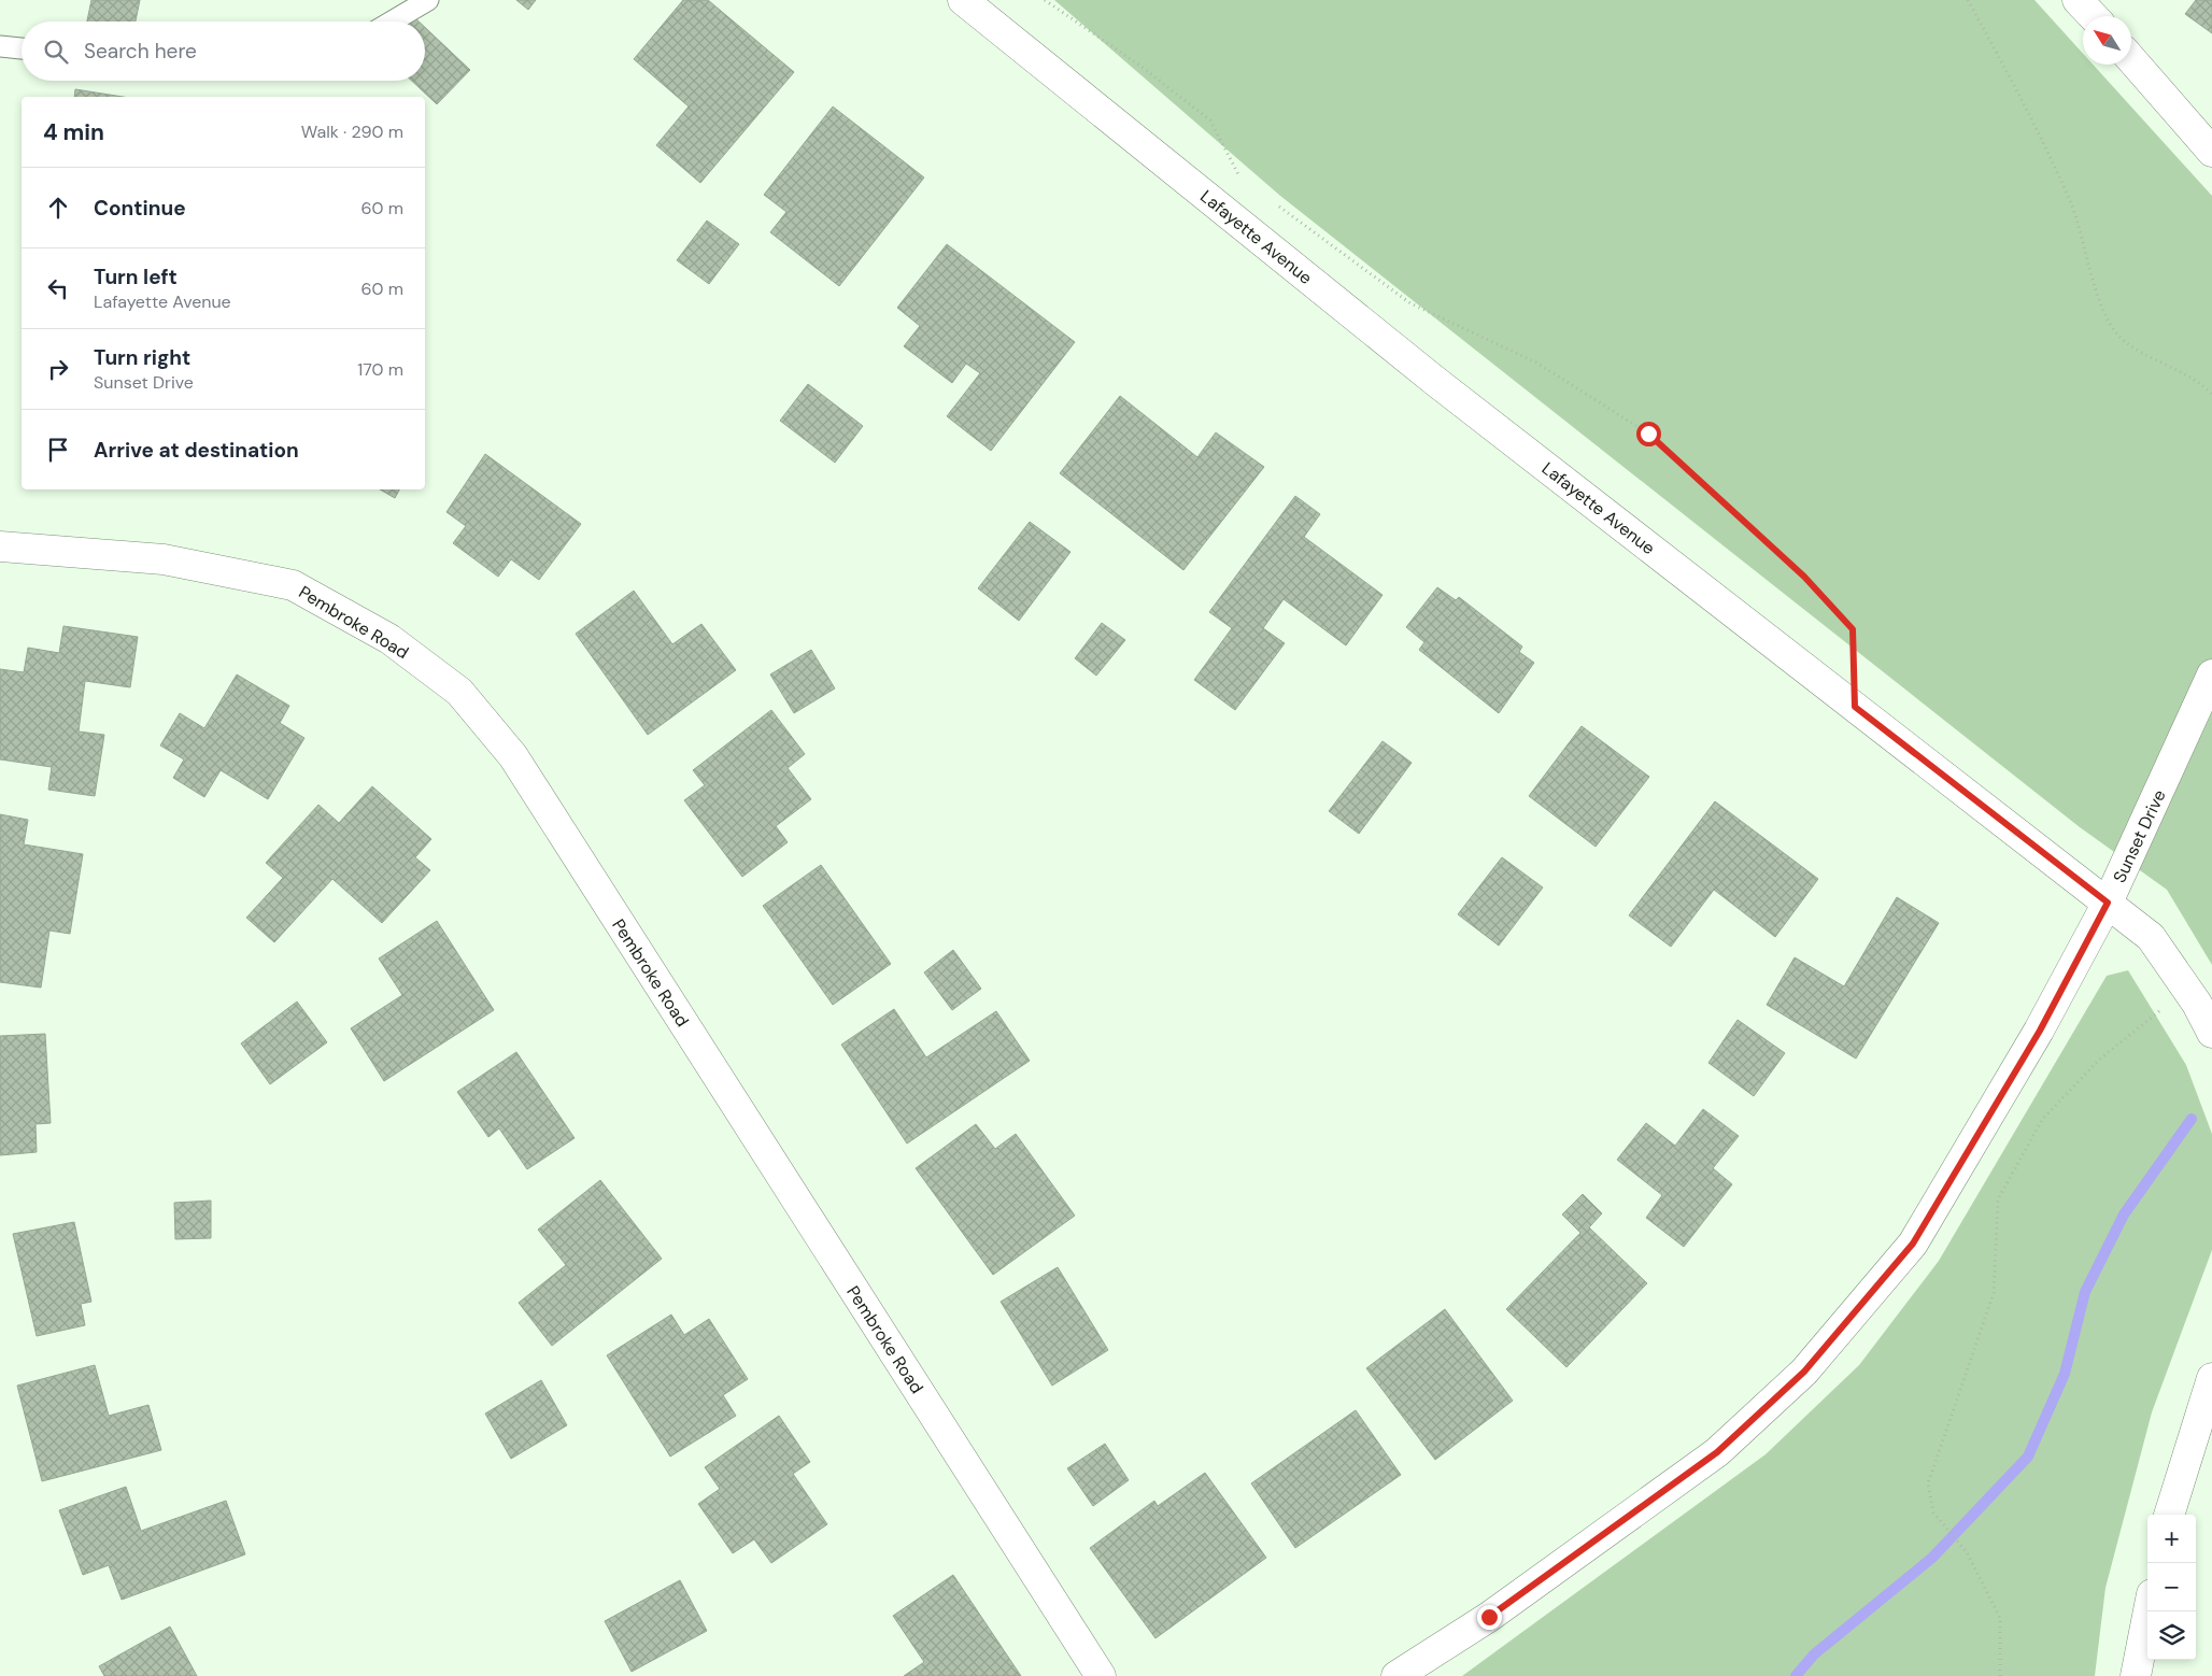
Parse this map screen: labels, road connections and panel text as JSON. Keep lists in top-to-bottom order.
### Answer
{
  "streets": {
    "street": ["Lafayette Avenue", "Pembroke Road", "Sunset Drive"]
  },
  "crossings": [
    ["Lafayette Avenue", "Sunset Drive"]
  ],
  "north": "top left",
  "page": {
    "search": "Search here",
    "heading": ["4 min", "Walk · 290 m"],
    "list": [
      ["Continue", "60 m"],
      ["Turn left", "Lafayette Avenue", "60 m"],
      ["Turn right", "Sunset Drive", "170 m"],
      "Arrive at destination"
    ],
    "map_buttons": ["+", "−"]
  }
}
